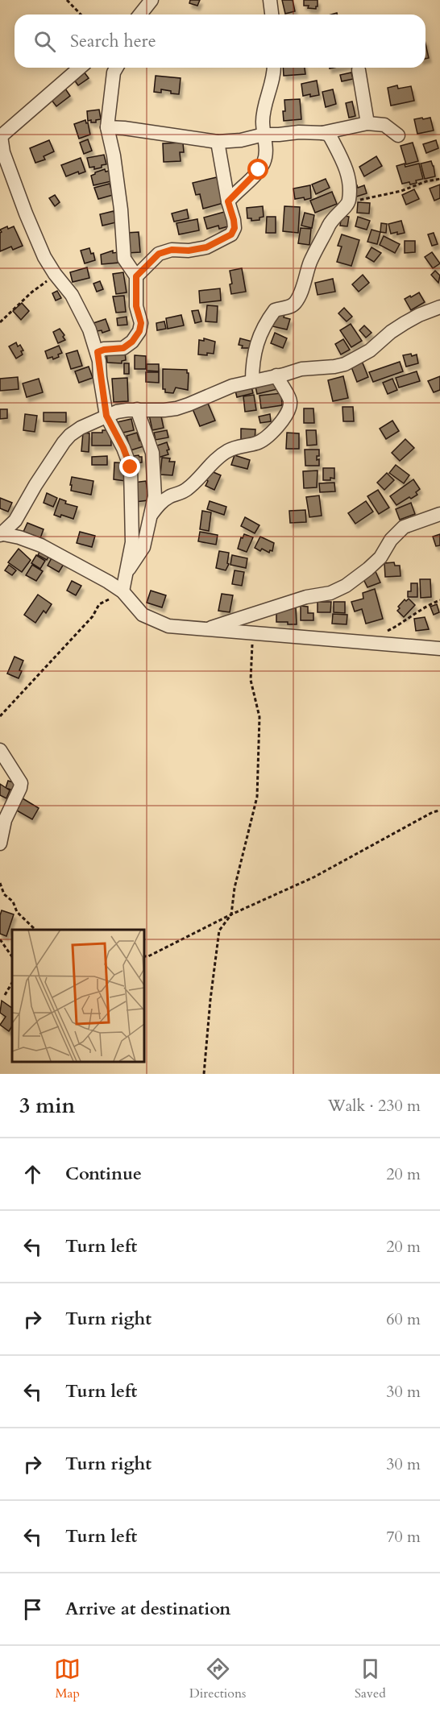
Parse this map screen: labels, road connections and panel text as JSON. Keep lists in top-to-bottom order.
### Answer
{
  "page": {
    "search": "Search here",
    "heading": ["3 min", "Walk · 230 m"],
    "list": [
      ["Continue", "20 m"],
      ["Turn left", "20 m"],
      ["Turn right", "60 m"],
      ["Turn left", "30 m"],
      ["Turn right", "30 m"],
      ["Turn left", "70 m"],
      "Arrive at destination"
    ],
    "nav": ["Map", "Directions", "Saved"]
  }
}
